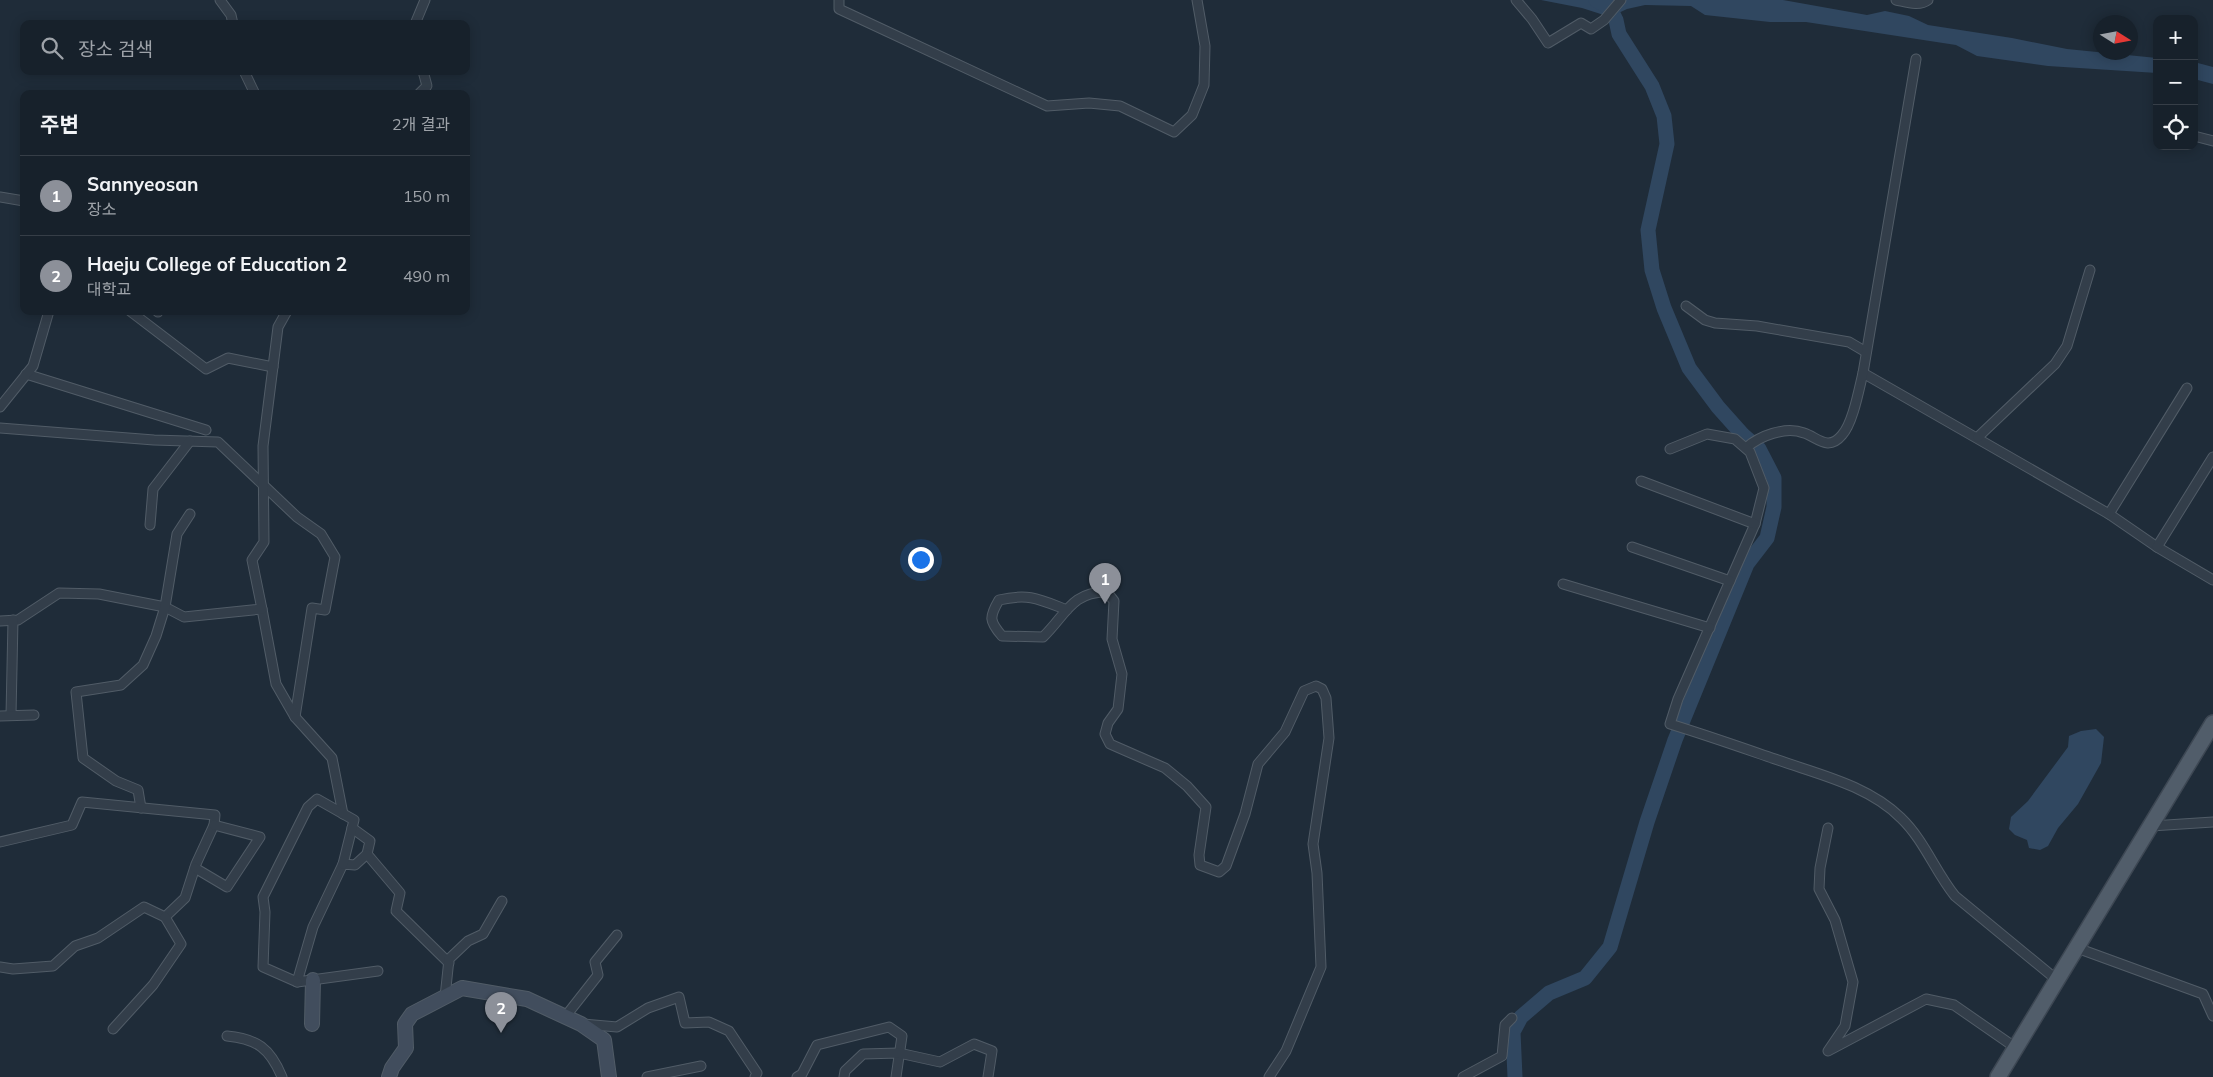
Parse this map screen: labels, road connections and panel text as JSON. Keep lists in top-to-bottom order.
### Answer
{
  "north": "right",
  "page": {
    "map_buttons": ["+", "−"],
    "search": "장소 검색",
    "heading": ["주변", "2개 결과"],
    "list": [
      {
        "mark": "1",
        "name": "Sannyeosan",
        "note": "장소",
        "value": "150 m"
      },
      {
        "mark": "2",
        "name": "Haeju College of Education 2",
        "note": "대학교",
        "value": "490 m"
      }
    ],
    "pins": ["1", "2"]
  }
}
